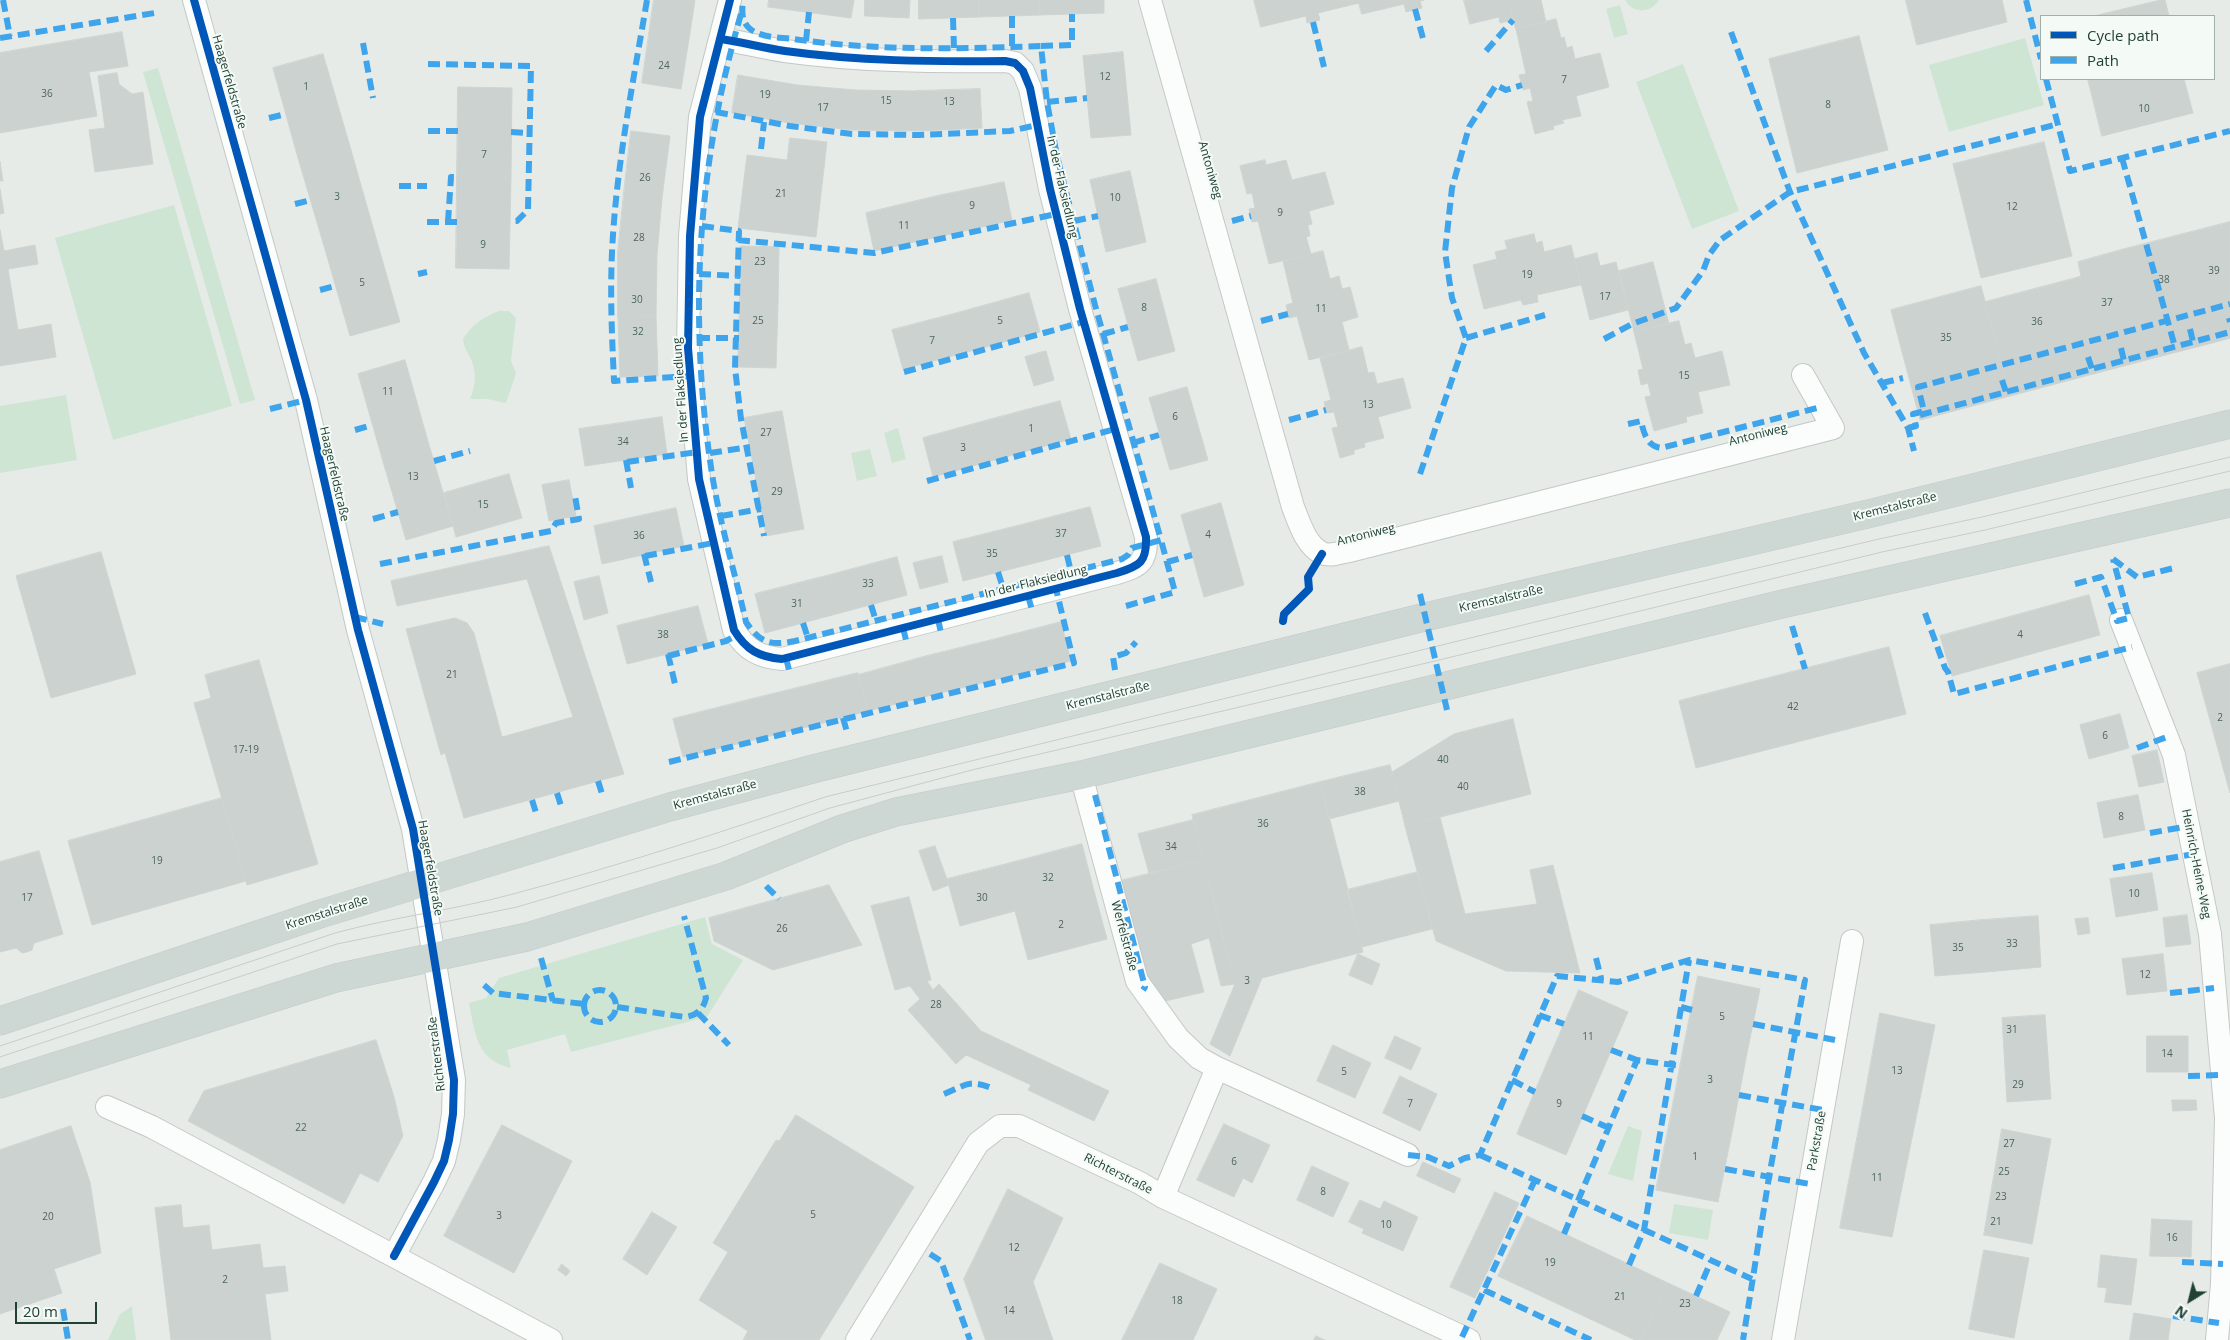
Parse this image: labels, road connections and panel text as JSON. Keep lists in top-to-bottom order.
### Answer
{
  "streets": {
    "main road": ["Kremstalstraße"],
    "street": [
      "Haagerfeldstraße",
      "Antoniweg",
      "In der Flaksiedlung",
      "Heinrich-Heine-Weg",
      "Werfelstraße",
      "Richterstraße",
      "Parkstraße"
    ]
  },
  "crossings": [
    ["Haagerfeldstraße", "Kremstalstraße"],
    ["Haagerfeldstraße", "Richterstraße"]
  ],
  "house_numbers": [
    "24",
    "12",
    "7",
    "1",
    "36",
    "19",
    "15",
    "13",
    "8",
    "17",
    "10",
    "7",
    "26",
    "21",
    "3",
    "10",
    "9",
    "12",
    "9",
    "11",
    "28",
    "9",
    "23",
    "39",
    "19",
    "38",
    "5",
    "17",
    "30",
    "37",
    "8",
    "11",
    "25",
    "5",
    "36",
    "32",
    "35",
    "7",
    "15",
    "11",
    "13",
    "6",
    "1",
    "27",
    "34",
    "3",
    "13",
    "29",
    "15",
    "37",
    "4",
    "36",
    "35",
    "33",
    "31",
    "38",
    "4",
    "21",
    "42",
    "2",
    "6",
    "17-19",
    "40",
    "40",
    "38",
    "8",
    "36",
    "34",
    "19",
    "32",
    "10",
    "17",
    "30",
    "2",
    "26",
    "33",
    "35",
    "12",
    "3",
    "28",
    "5",
    "31",
    "11",
    "14",
    "13",
    "5",
    "3",
    "29",
    "7",
    "9",
    "22",
    "27",
    "1",
    "6",
    "25",
    "11",
    "8",
    "23",
    "5",
    "3",
    "20",
    "21",
    "10",
    "16",
    "12",
    "19",
    "2",
    "21",
    "18",
    "23",
    "14"
  ],
  "legend": ["Cycle path", "Path"],
  "scale_bar": "20 m",
  "north": "bottom left"
}
